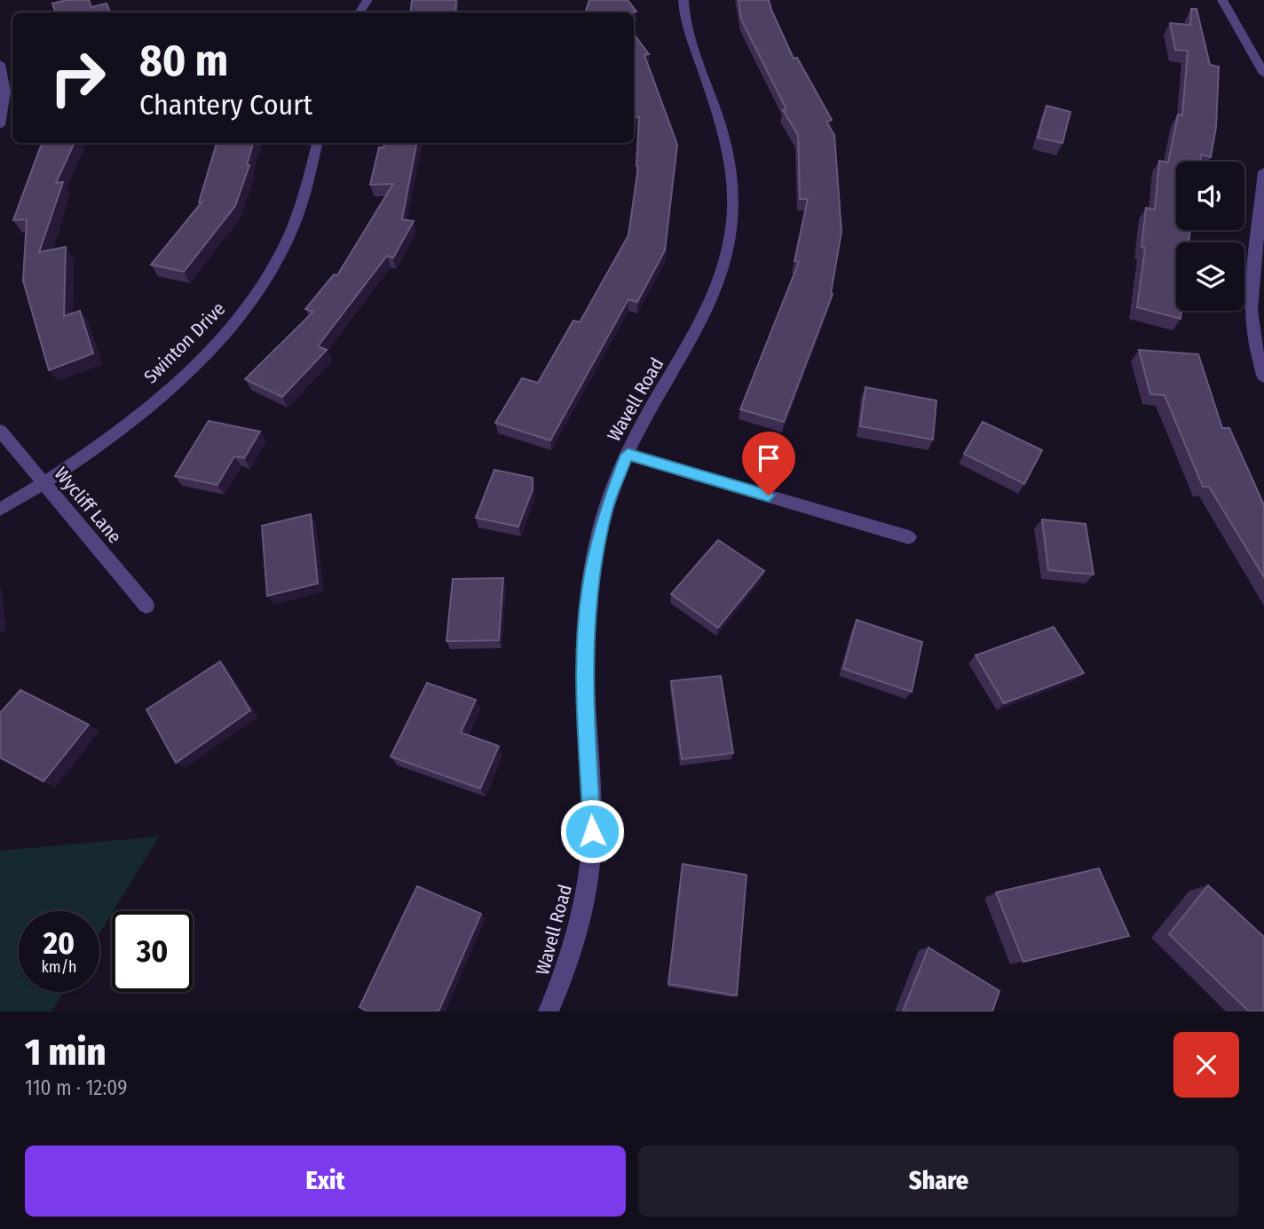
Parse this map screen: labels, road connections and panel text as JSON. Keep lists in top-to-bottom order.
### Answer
{
  "streets": {
    "street": ["Swinton Drive", "Wavell Road", "Wycliff Lane"]
  },
  "crossings": [
    ["Swinton Drive", "Wycliff Lane"]
  ],
  "page": {
    "turn": ["80 m", "Chantery Court"],
    "speed": "20 km/h",
    "limit": "30",
    "heading": ["1 min", "110 m · 12:09"],
    "buttons": ["Exit", "Share"]
  }
}
